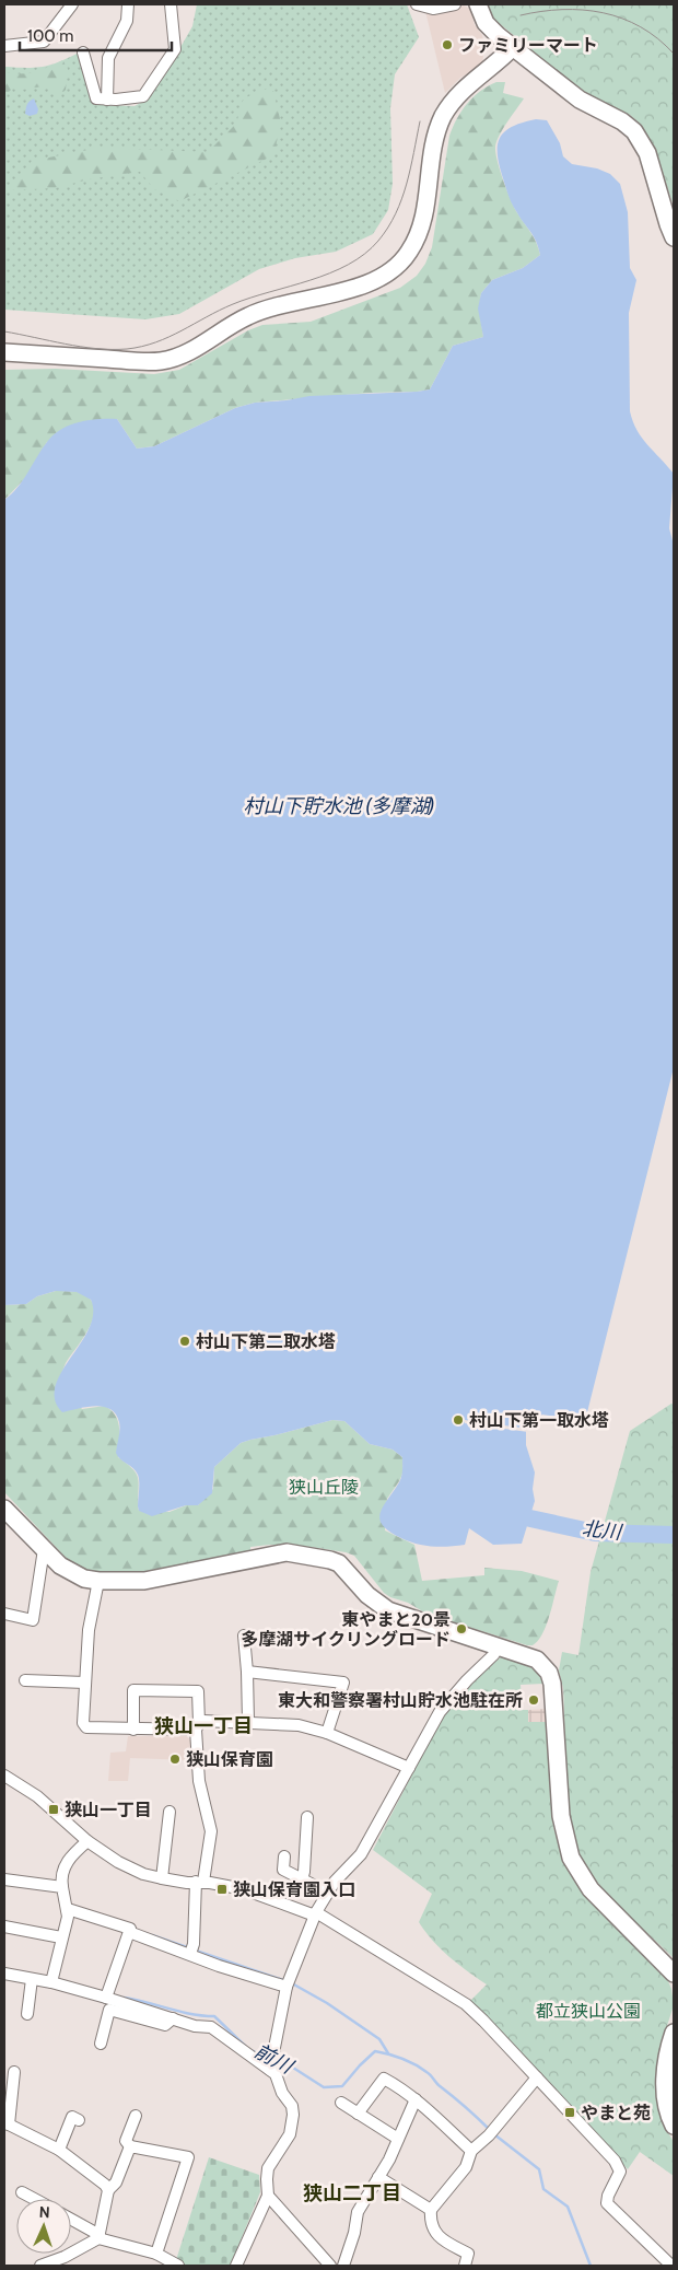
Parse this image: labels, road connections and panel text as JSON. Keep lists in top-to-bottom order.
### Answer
{
  "districts": ["狭山一丁目", "狭山二丁目"],
  "water": ["村山下貯水池 (多摩湖)", "北川", "前川"],
  "parks": ["狭山丘陵", "都立狭山公園"],
  "places": {
    "other": [
      "ファミリーマート",
      "村山下第二取水塔",
      "村山下第一取水塔",
      "東やまと20景 多摩湖サイクリングロード",
      "東大和警察署村山貯水池駐在所",
      "狭山保育園"
    ],
    "transit": ["狭山一丁目", "狭山保育園入口", "やまと苑"]
  },
  "scale_bar": "100 m",
  "north": "top"
}
